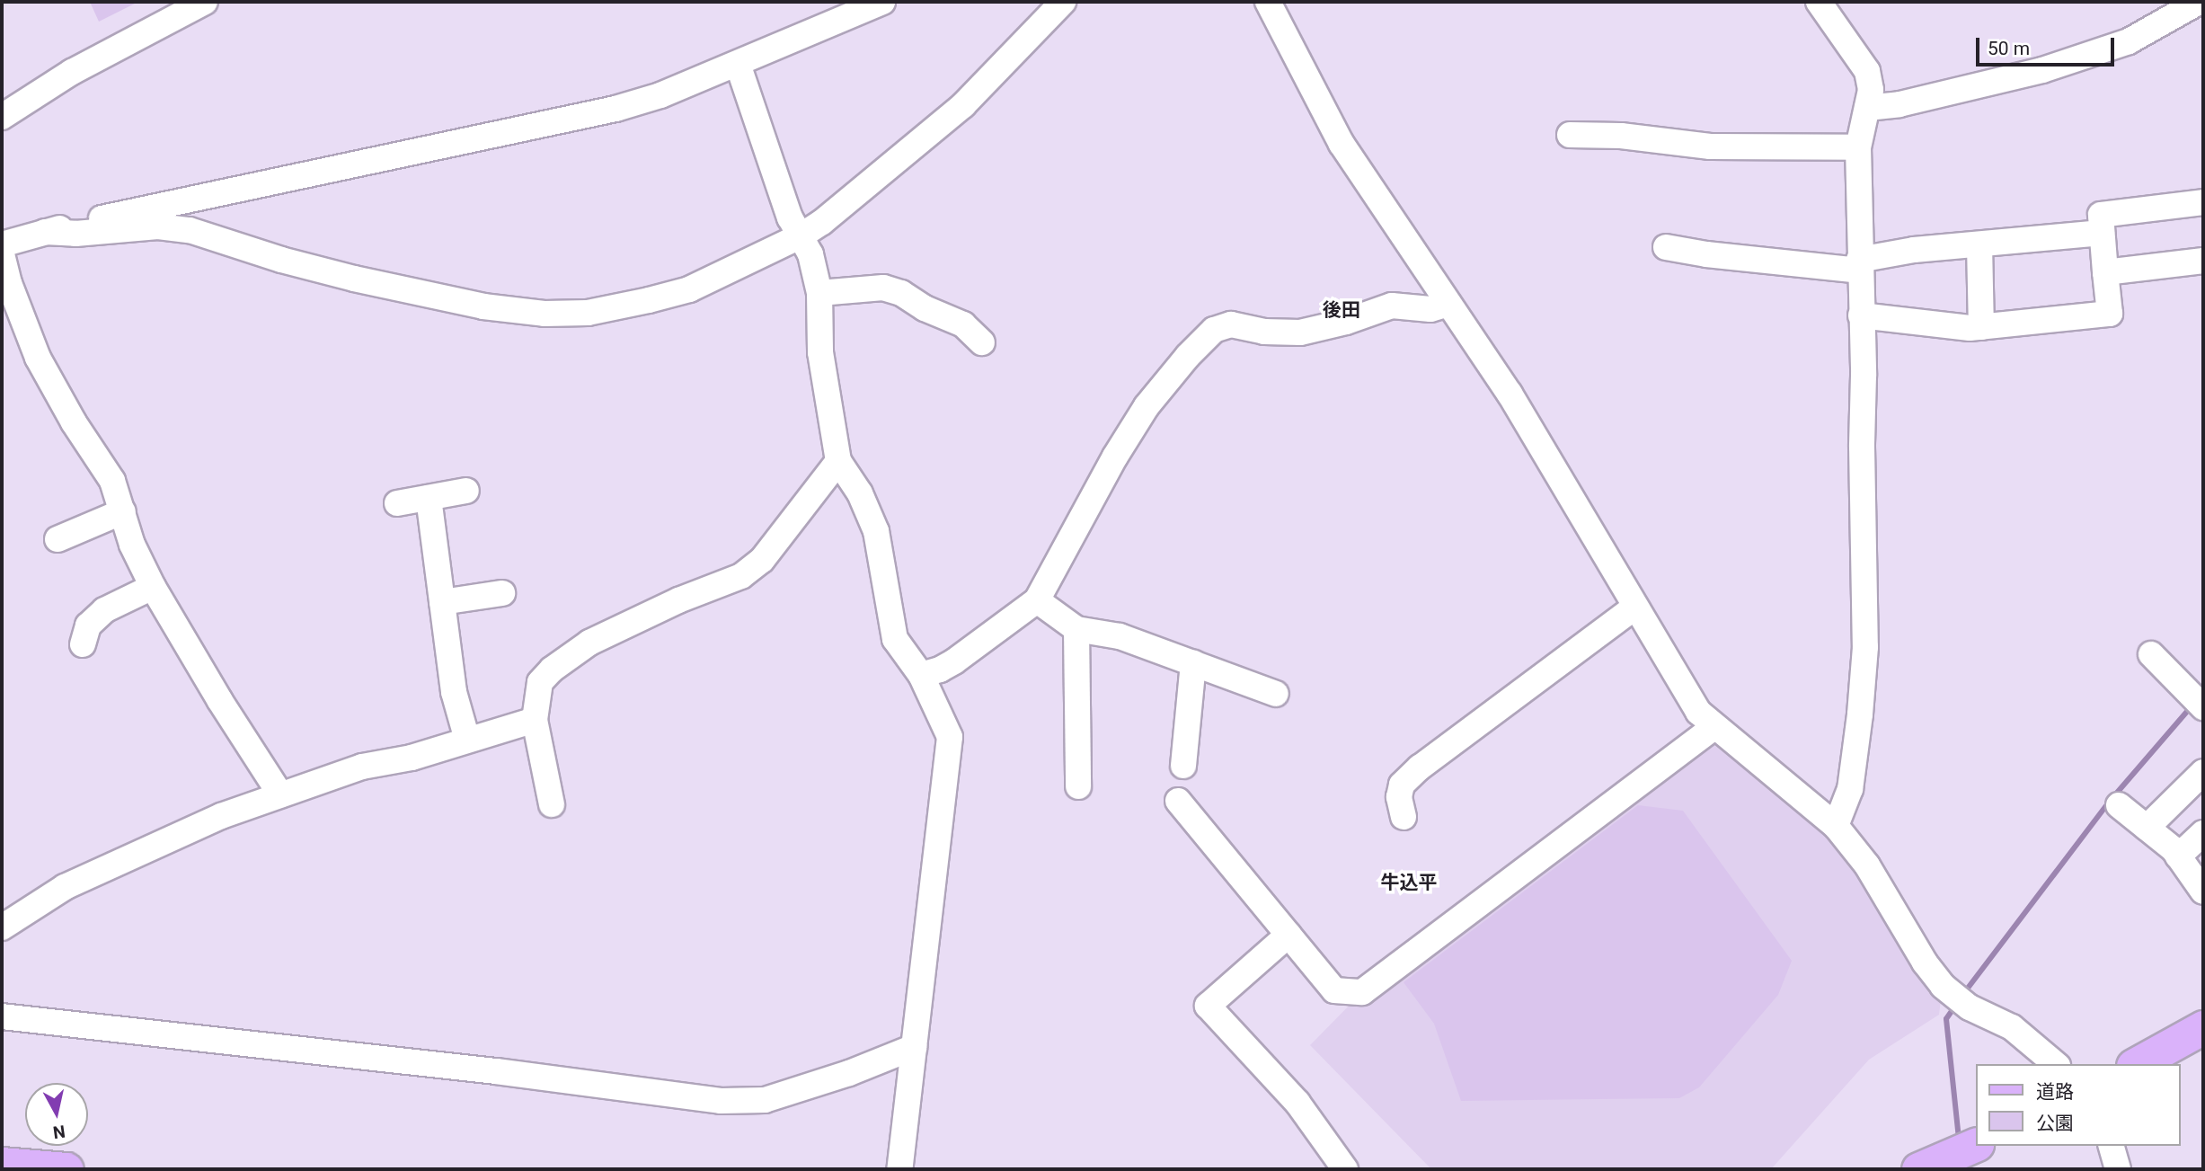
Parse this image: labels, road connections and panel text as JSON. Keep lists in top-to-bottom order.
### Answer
{
  "districts": ["後田", "牛込平"],
  "legend": ["道路", "公園"],
  "scale_bar": "50 m",
  "north": "bottom"
}
